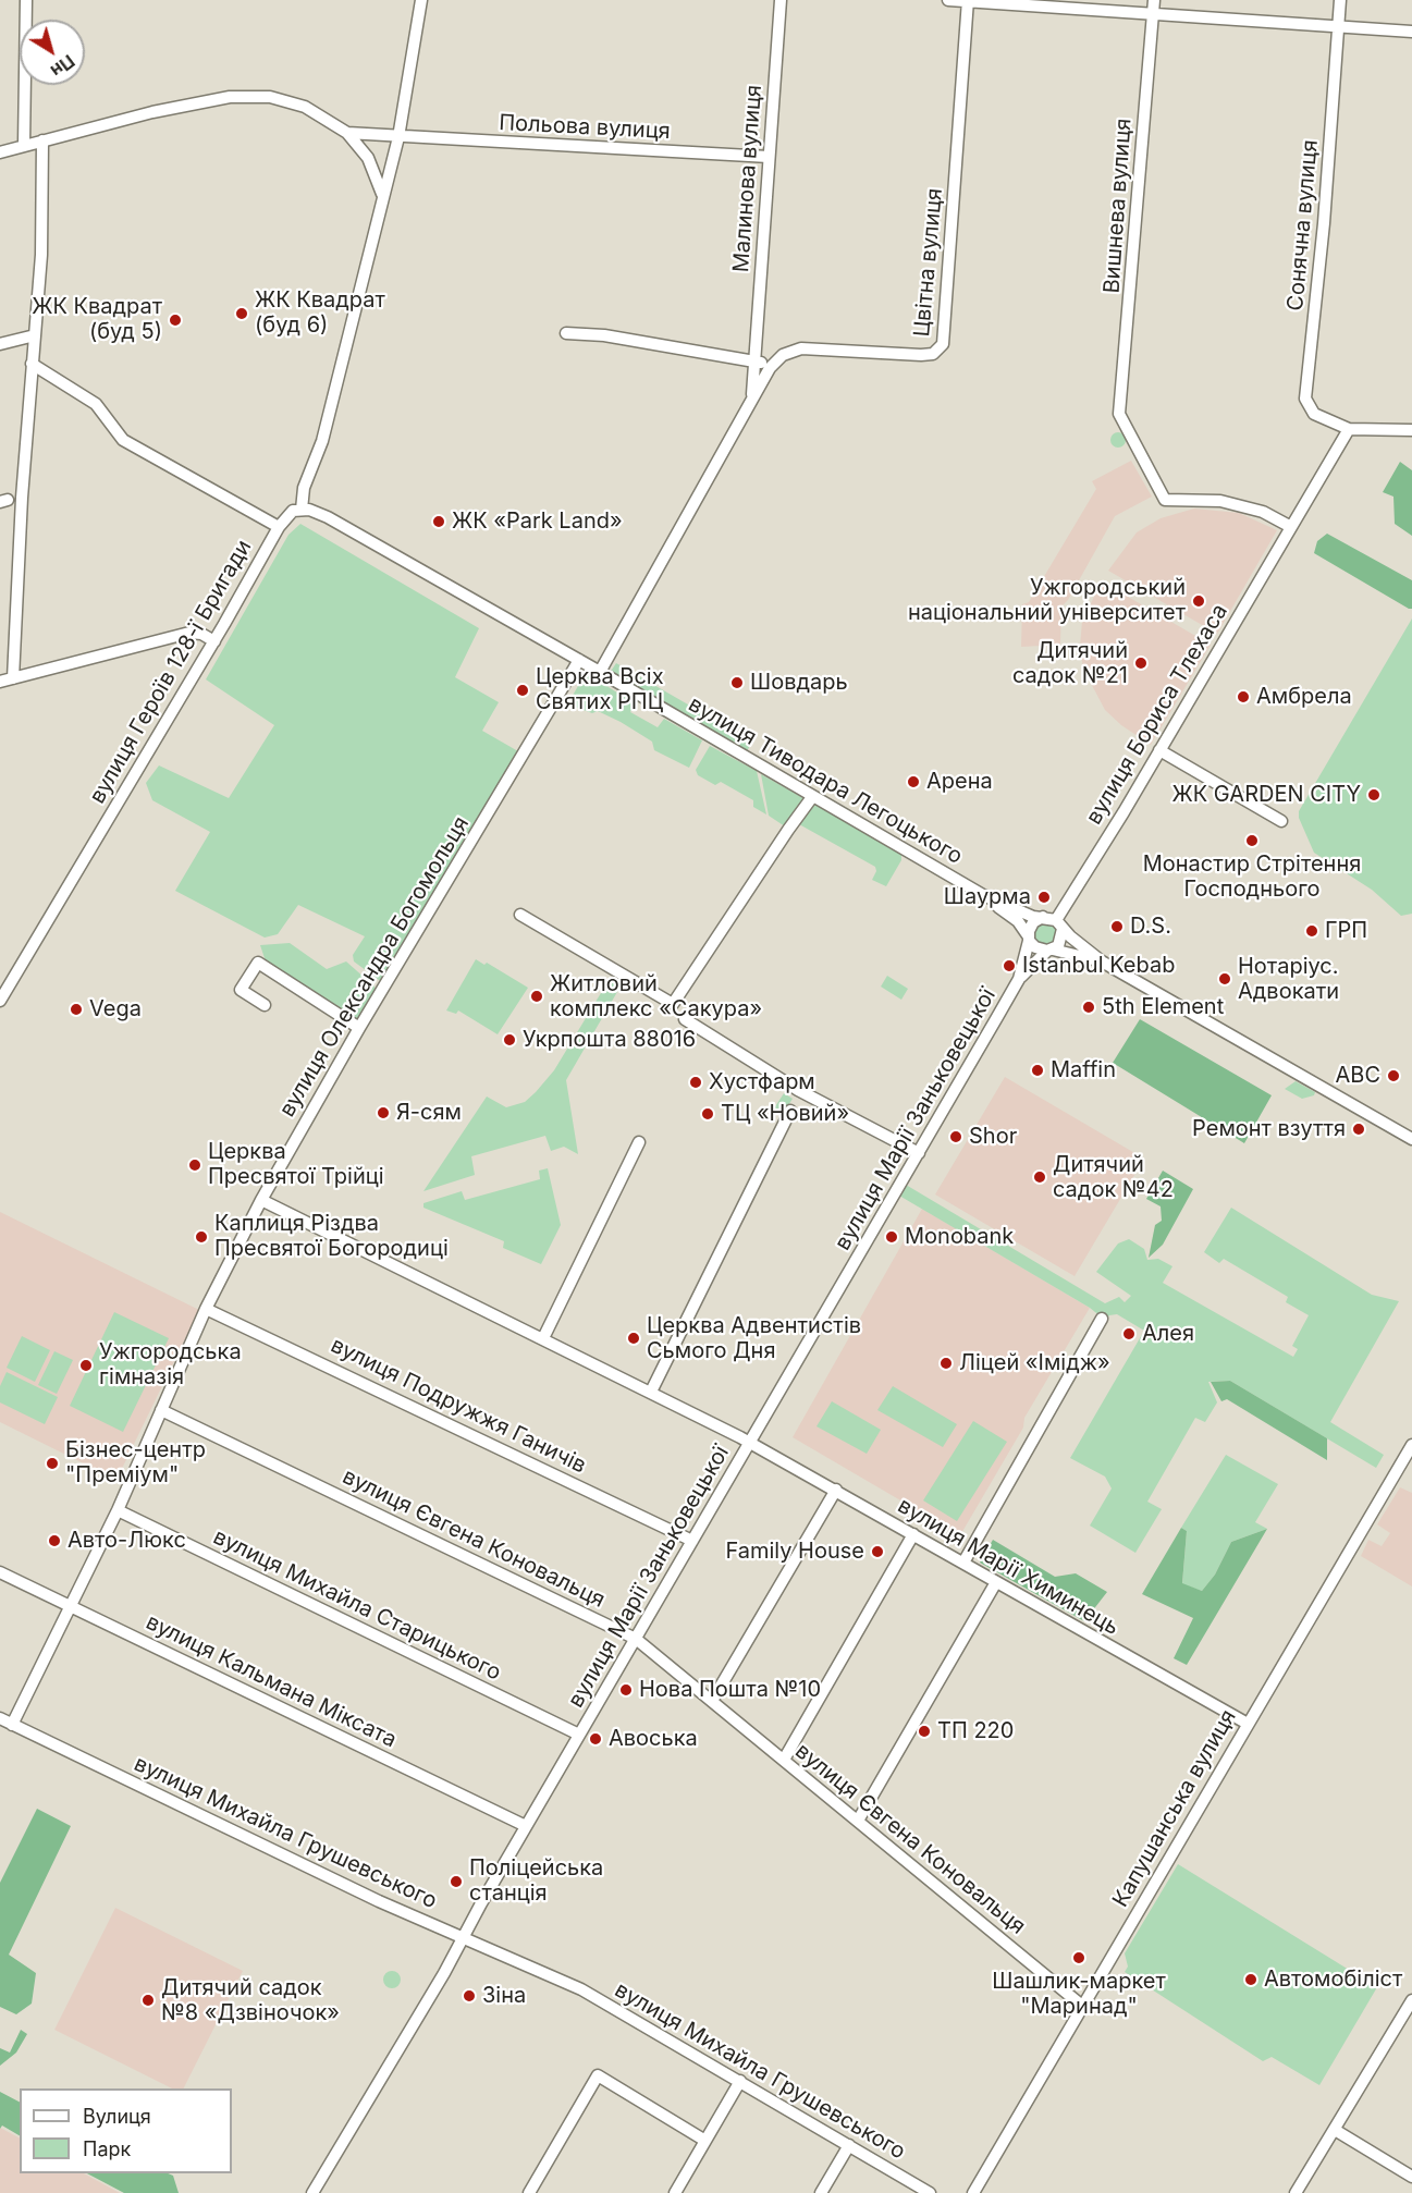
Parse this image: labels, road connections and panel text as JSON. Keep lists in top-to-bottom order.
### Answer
{
  "streets": {
    "street": [
      "Польова вулиця",
      "Малинова вулиця",
      "Вишнева вулиця",
      "Сонячна вулиця",
      "Цвітна вулиця",
      "вулиця Героїв 128-ї Бригади",
      "вулиця Бориса Тлехаса",
      "вулиця Тиводара Легоцького",
      "вулиця Олександра Богомольця",
      "вулиця Марії Заньковецької",
      "вулиця Подружжя Ганичів",
      "вулиця Євгена Коновальця",
      "вулиця Марії Химинець",
      "вулиця Михайла Старицького",
      "вулиця Кальмана Міксата",
      "Капушанська вулиця",
      "вулиця Михайла Грушевського"
    ]
  },
  "crossings": [
    ["Польова вулиця", "Малинова вулиця"],
    ["Вишнева вулиця", "вулиця Бориса Тлехаса"],
    ["Сонячна вулиця", "вулиця Бориса Тлехаса"],
    ["вулиця Героїв 128-ї Бригади", "вулиця Тиводара Легоцького"],
    ["вулиця Бориса Тлехаса", "вулиця Тиводара Легоцького"],
    ["вулиця Бориса Тлехаса", "вулиця Марії Заньковецької"],
    ["вулиця Тиводара Легоцького", "вулиця Олександра Богомольця"],
    ["вулиця Тиводара Легоцького", "вулиця Марії Заньковецької"],
    ["вулиця Олександра Богомольця", "вулиця Подружжя Ганичів"],
    ["вулиця Олександра Богомольця", "вулиця Євгена Коновальця"],
    ["вулиця Олександра Богомольця", "вулиця Марії Химинець"],
    ["вулиця Олександра Богомольця", "вулиця Михайла Старицького"],
    ["вулиця Олександра Богомольця", "вулиця Кальмана Міксата"],
    ["вулиця Олександра Богомольця", "вулиця Михайла Грушевського"],
    ["вулиця Марії Заньковецької", "вулиця Подружжя Ганичів"],
    ["вулиця Марії Заньковецької", "вулиця Євгена Коновальця"],
    ["вулиця Марії Заньковецької", "вулиця Марії Химинець"],
    ["вулиця Марії Заньковецької", "вулиця Михайла Старицького"],
    ["вулиця Марії Заньковецької", "вулиця Кальмана Міксата"],
    ["вулиця Марії Заньковецької", "вулиця Михайла Грушевського"],
    ["вулиця Євгена Коновальця", "Капушанська вулиця"],
    ["вулиця Марії Химинець", "Капушанська вулиця"]
  ],
  "places": [
    "ЖК Квадрат (буд 6)",
    "ЖК Квадрат (буд 5)",
    "ЖК «Park Land»",
    "Ужгородський національний університет",
    "Дитячий садок №21",
    "Шовдарь",
    "Церква Всіх Святих РПЦ",
    "Амбрела",
    "Арена",
    "ЖК GARDEN CITY",
    "Монастир Стрітення Господнього",
    "Шаурма",
    "D.S.",
    "ГРП",
    "Istanbul Kebab",
    "Нотаріус. Адвокати",
    "Житловий комплекс «Сакура»",
    "5th Element",
    "Vega",
    "Укрпошта 88016",
    "Maffin",
    "ABC",
    "Хустфарм",
    "Я-сям",
    "ТЦ «Новий»",
    "Ремонт взуття",
    "Shor",
    "Церква Пресвятої Трійці",
    "Дитячий садок №42",
    "Каплиця Різдва Пресвятої Богородиці",
    "Monobank",
    "Алея",
    "Церква Адвентистів Сьмого Дня",
    "Ліцей «Імідж»",
    "Ужгородська гімназія",
    "Бізнес-центр \"Преміум\"",
    "Авто-Люкс",
    "Family House",
    "Нова Пошта №10",
    "ТП 220",
    "Авоська",
    "Поліцейська станція",
    "Шашлик-маркет \"Маринад\"",
    "Автомобіліст",
    "Зіна",
    "Дитячий садок №8 «Дзвіночок»"
  ],
  "legend": ["Вулиця", "Парк"],
  "north": "bottom right"
}
